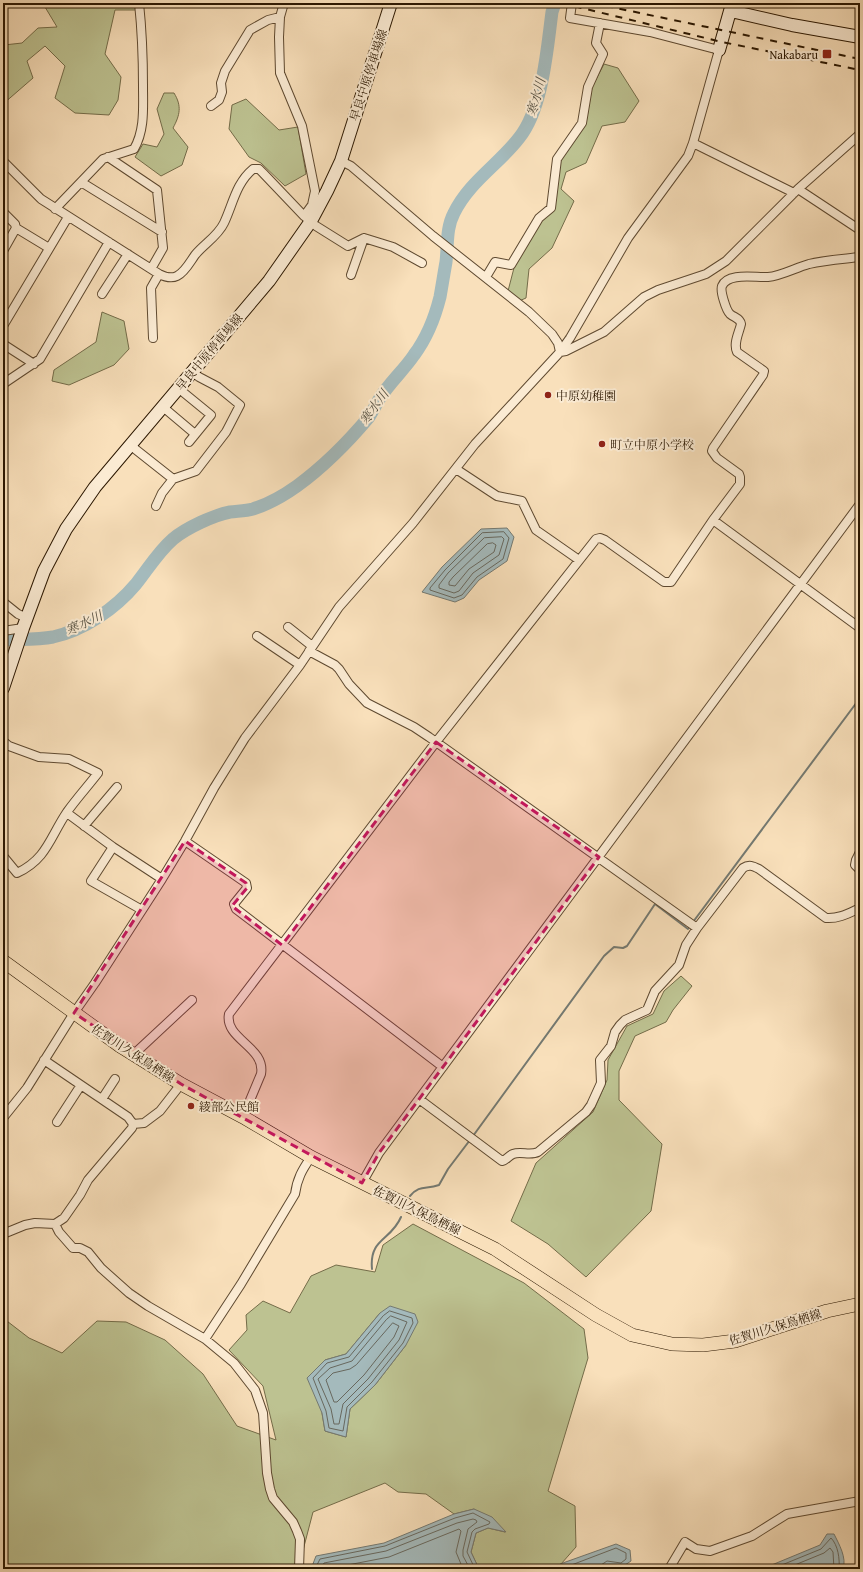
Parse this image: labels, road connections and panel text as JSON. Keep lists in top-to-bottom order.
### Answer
{
  "streets": {
    "main road": ["早良中原停車場線", "佐賀川久保鳥栖線"]
  },
  "water": ["寒水川"],
  "places": {
    "transit": ["Nakabaru"],
    "other": ["中原幼稚園", "町立中原小学校", "綾部公民館"]
  }
}
